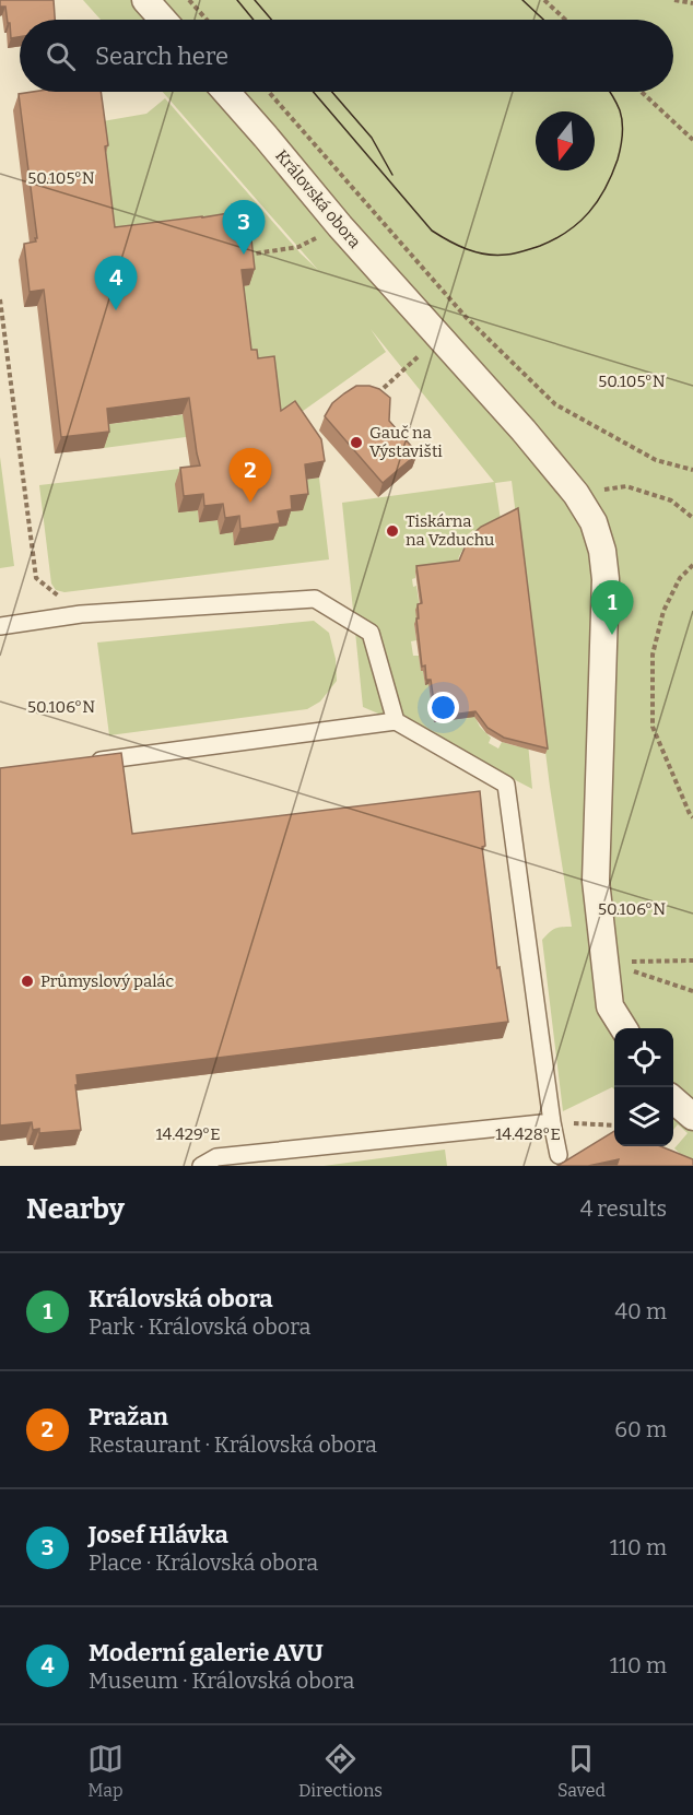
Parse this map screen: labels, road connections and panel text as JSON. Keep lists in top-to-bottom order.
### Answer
{
  "streets": {
    "street": ["Královská obora"]
  },
  "places": ["Gauč na Výstavišti", "Tiskárna na Vzduchu", "Průmyslový palác"],
  "north": "bottom",
  "page": {
    "search": "Search here",
    "pins": [
      "3",
      "4",
      "2",
      "1"
    ],
    "heading": ["Nearby", "4 results"],
    "list": [
      {
        "mark": "1",
        "name": "Královská obora",
        "note": "Park · Královská obora",
        "value": "40 m"
      },
      {
        "mark": "2",
        "name": "Pražan",
        "note": "Restaurant · Královská obora",
        "value": "60 m"
      },
      {
        "mark": "3",
        "name": "Josef Hlávka",
        "note": "Place · Královská obora",
        "value": "110 m"
      },
      {
        "mark": "4",
        "name": "Moderní galerie AVU",
        "note": "Museum · Královská obora",
        "value": "110 m"
      }
    ],
    "nav": ["Map", "Directions", "Saved"]
  },
  "coordinates": [
    "50.105°N",
    "50.106°N",
    "14.429°E",
    "14.428°E"
  ]
}
